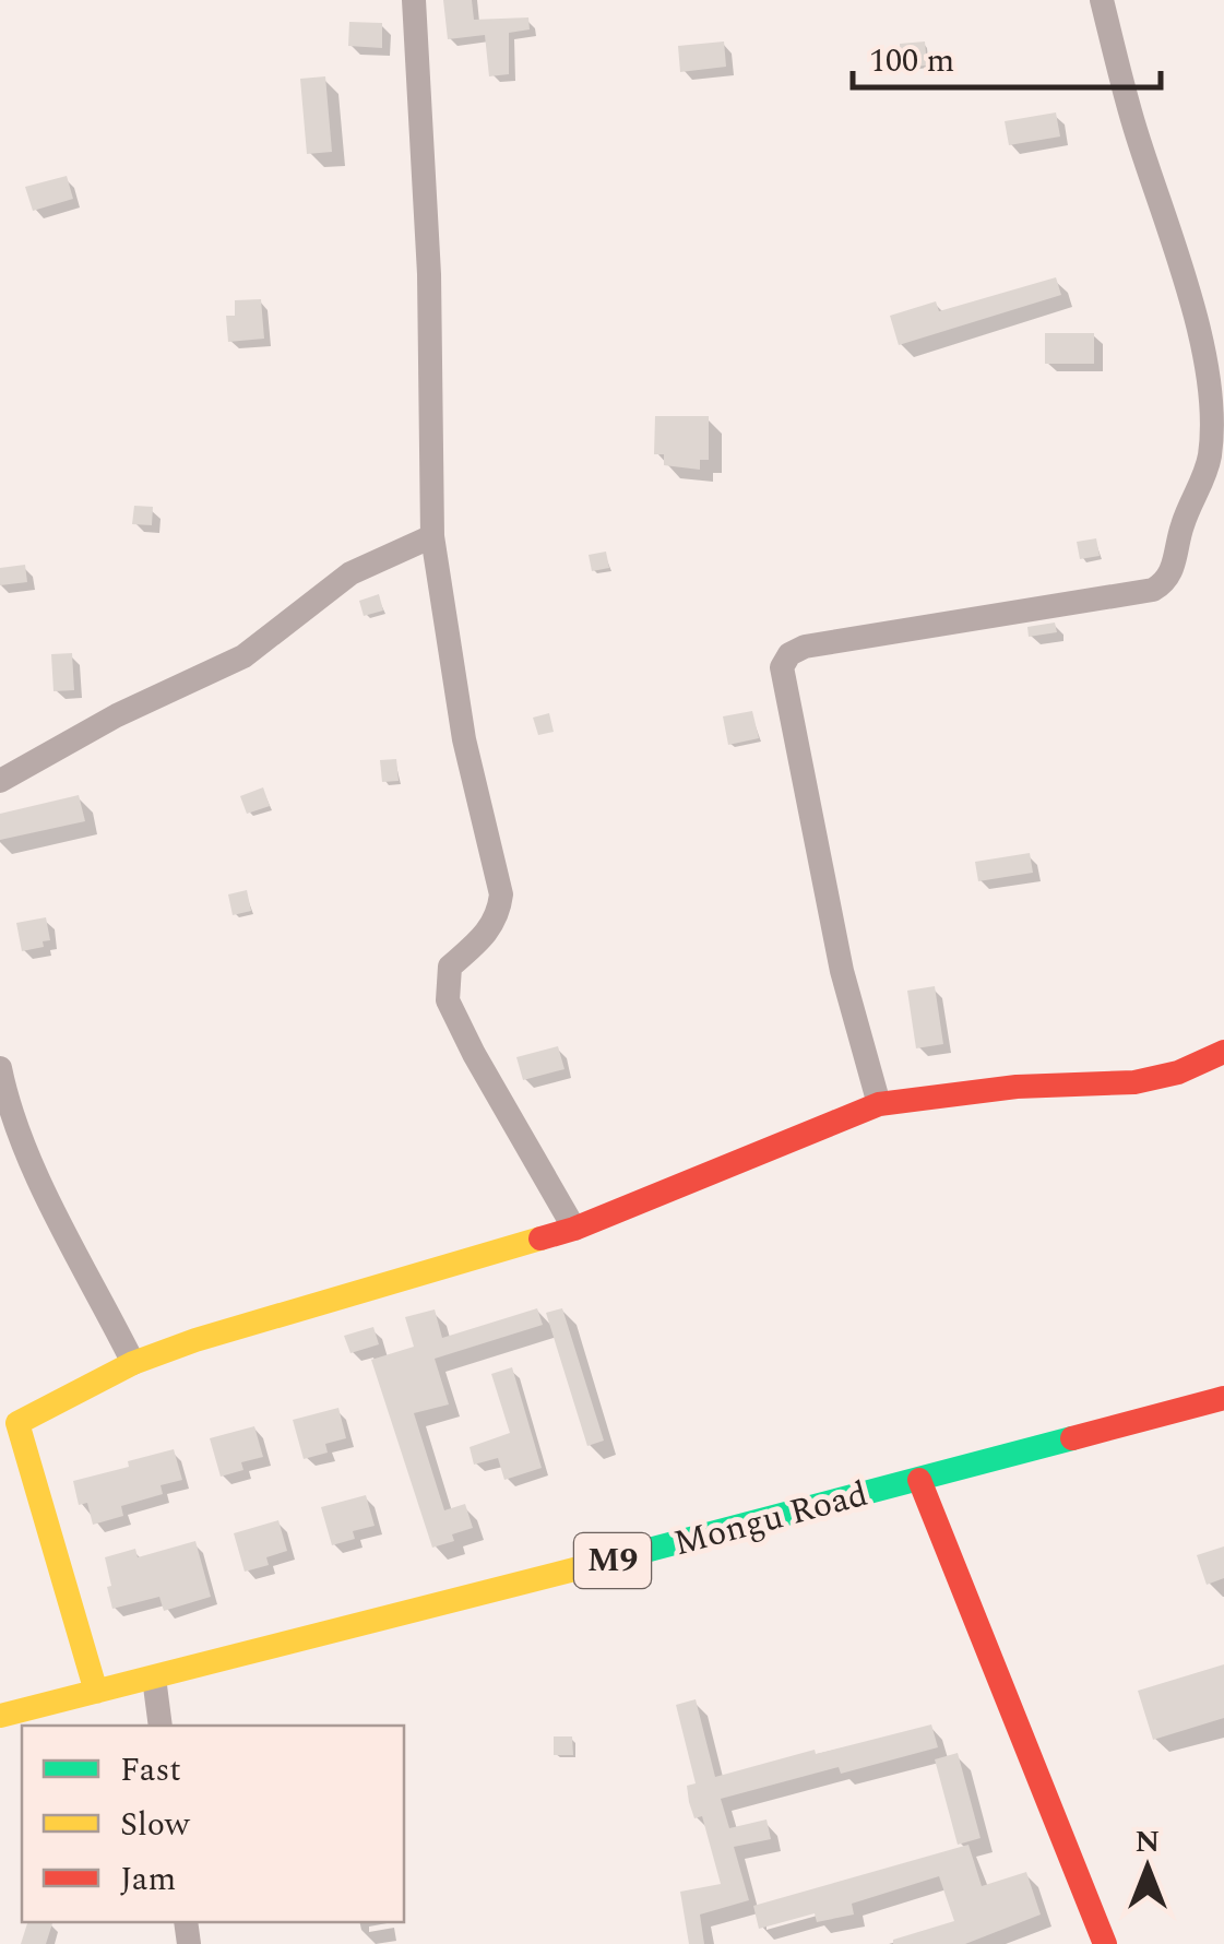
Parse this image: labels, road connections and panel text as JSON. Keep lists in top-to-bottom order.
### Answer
{
  "streets": {
    "street": ["Mongu Road", "M9"]
  },
  "legend": ["Fast", "Slow", "Jam"],
  "scale_bar": "100 m",
  "north": "top"
}
